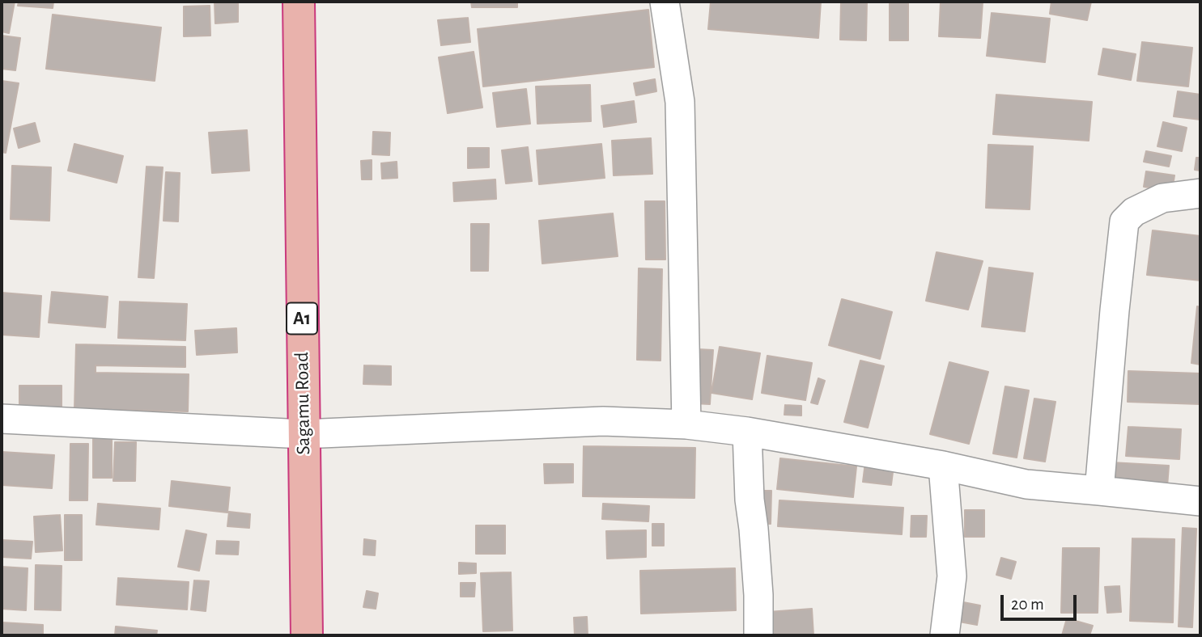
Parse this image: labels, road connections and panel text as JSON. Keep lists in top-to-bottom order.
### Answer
{
  "streets": {
    "highway": ["A1", "Sagamu Road"]
  },
  "scale_bar": "20 m"
}
